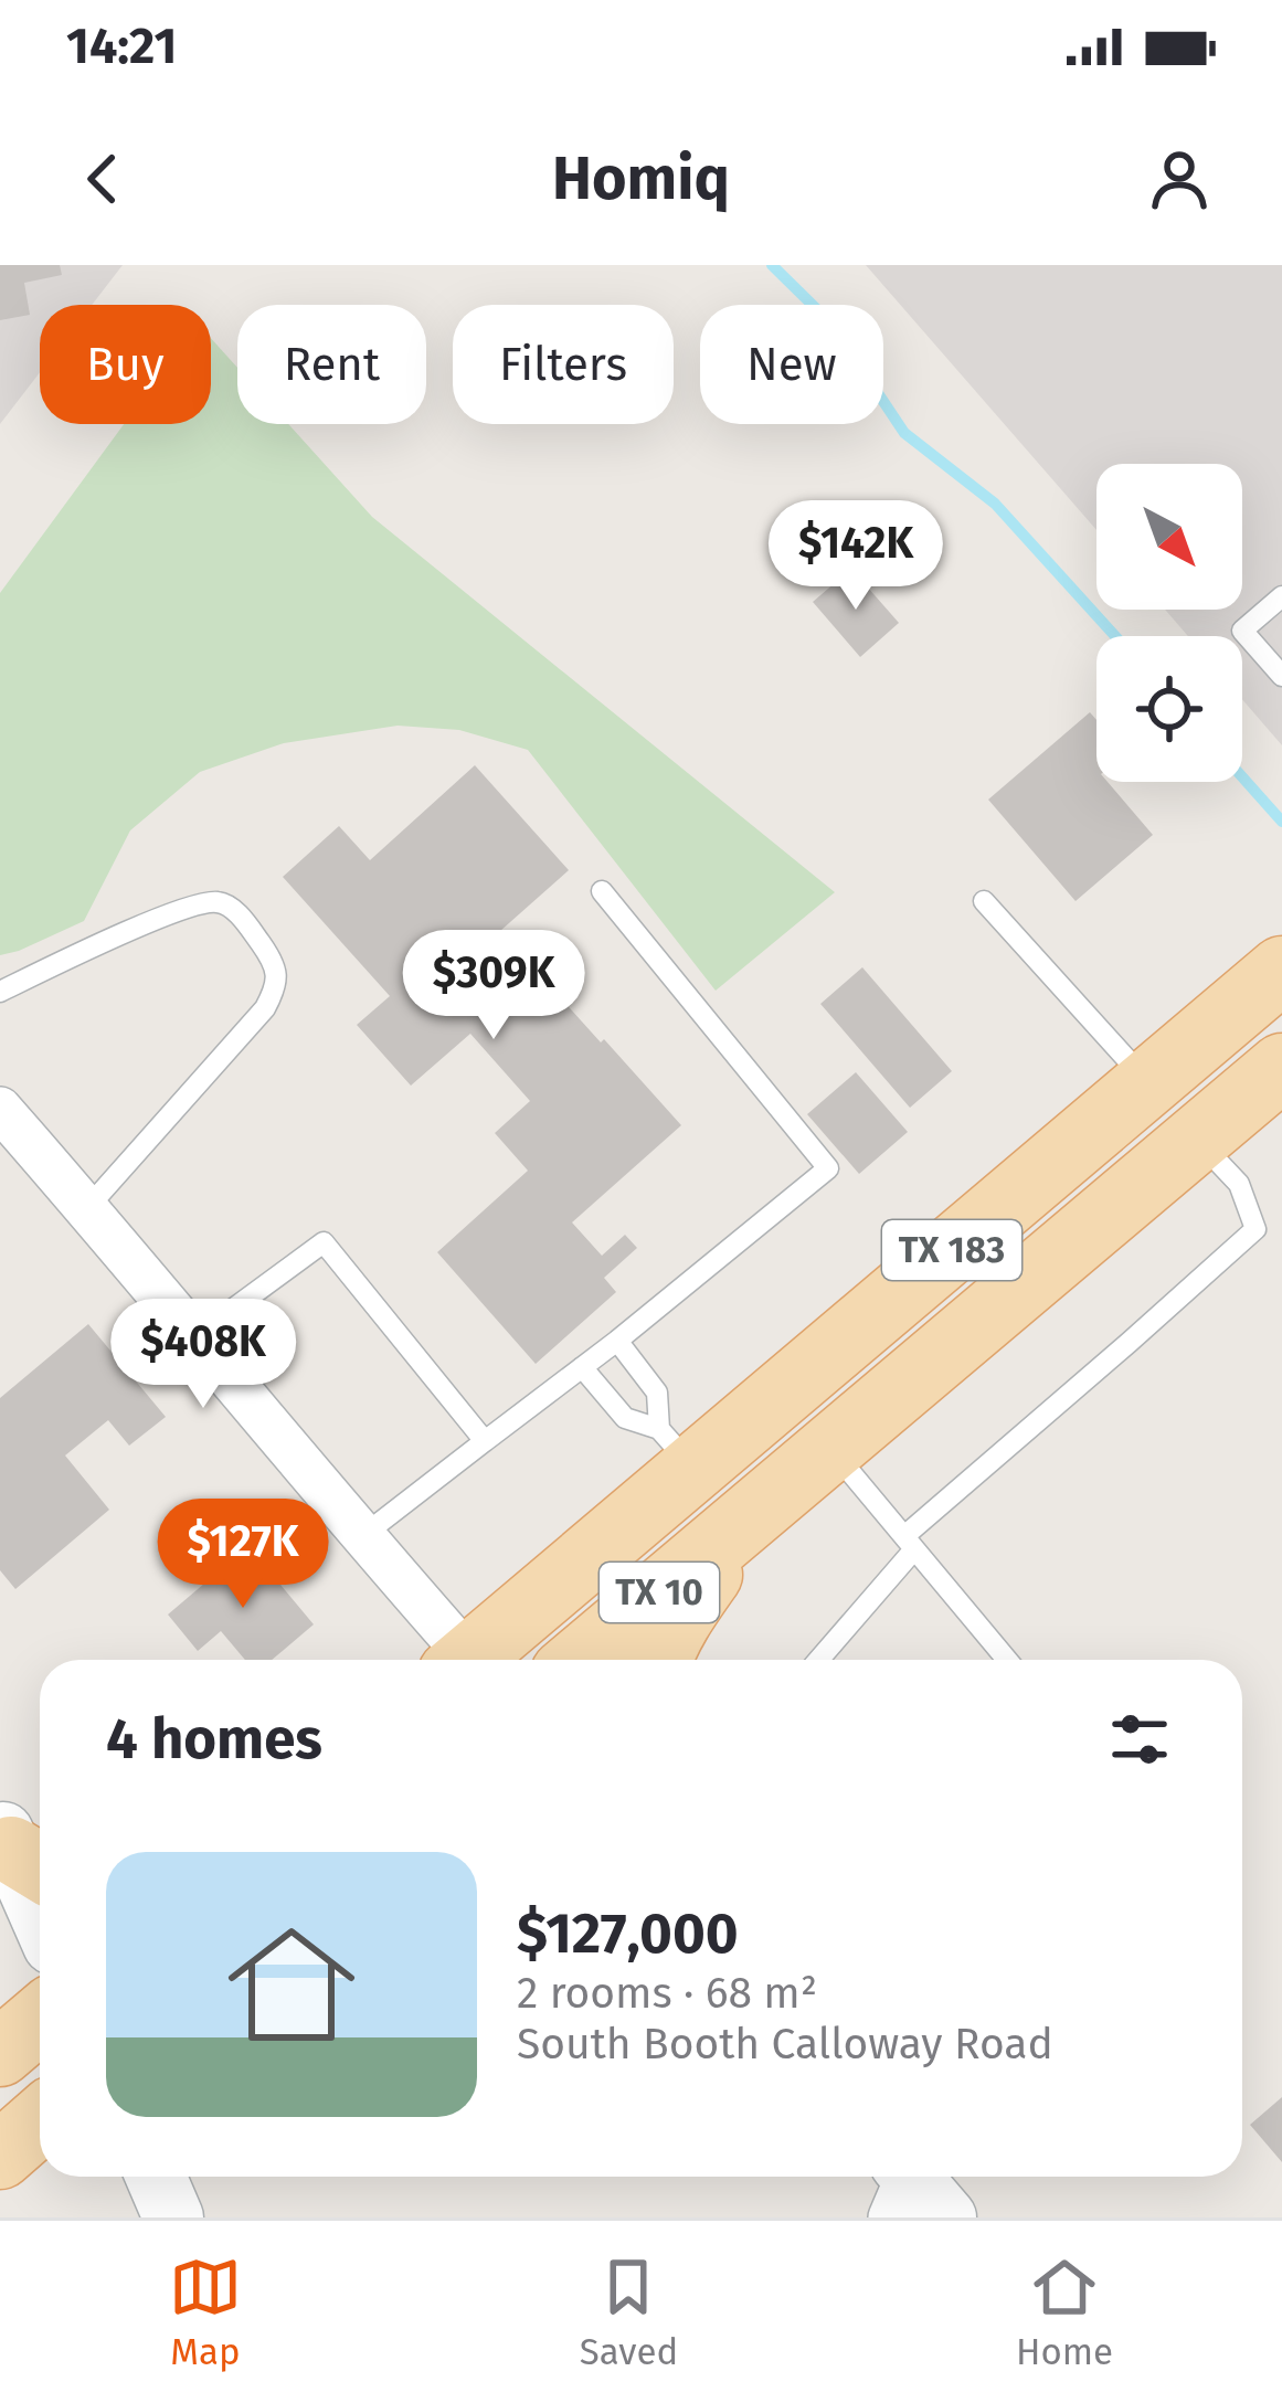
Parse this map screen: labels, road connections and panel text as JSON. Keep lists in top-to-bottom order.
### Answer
{
  "streets": {
    "main road": ["TX 183", "TX 10"]
  },
  "crossings": [
    ["TX 183", "TX 10"]
  ],
  "north": "bottom right",
  "page": {
    "status": "14:21",
    "header": "Homiq",
    "chip": [
      "Buy",
      "Rent",
      "Filters",
      "New"
    ],
    "price": [
      "$142K",
      "$309K",
      "$408K",
      "$127K"
    ],
    "heading": "4 homes",
    "list": [
      {
        "name": "$127,000",
        "note": "2 rooms · 68 m² · South Booth Calloway Road"
      }
    ],
    "tabs": ["Map", "Saved", "Home"]
  }
}
